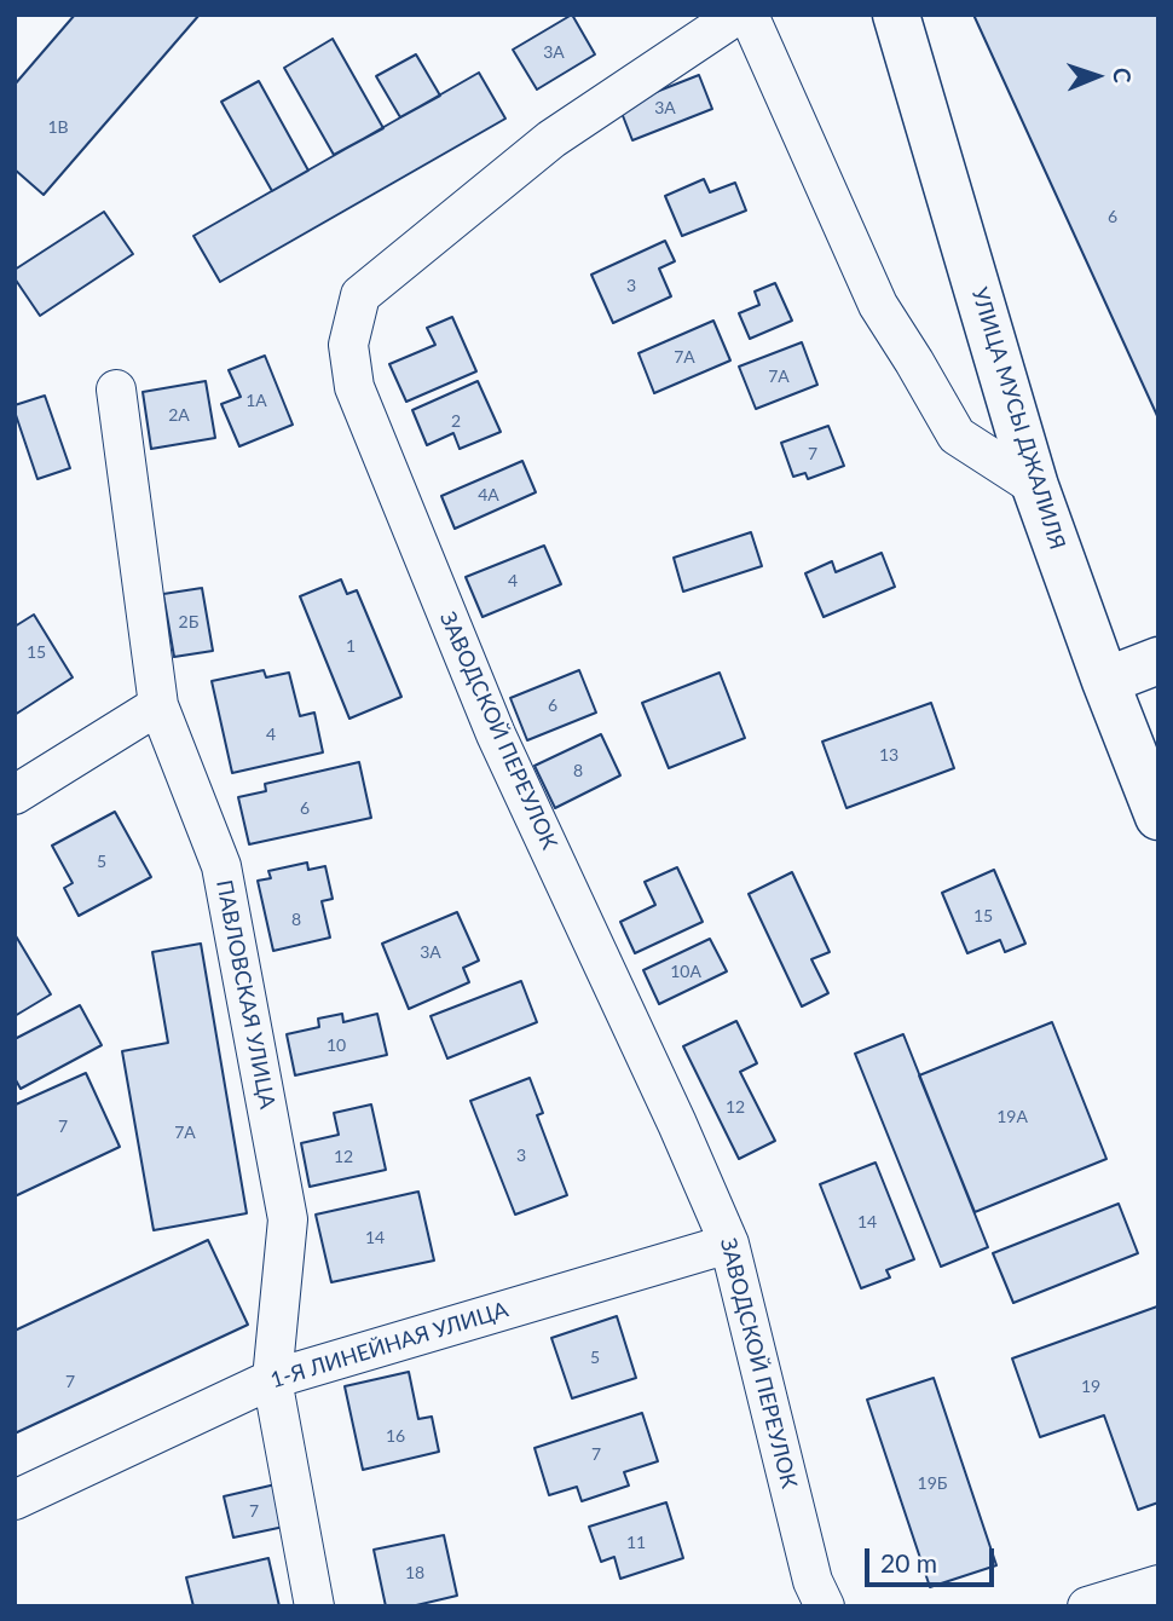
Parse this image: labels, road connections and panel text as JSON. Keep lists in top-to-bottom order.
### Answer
{
  "streets": {
    "street": [
      "УЛИЦА МУСЫ ДЖАЛИЛЯ",
      "ЗАВОДСКОЙ ПЕРЕУЛОК",
      "ПАВЛОВСКАЯ УЛИЦА",
      "1-Я ЛИНЕЙНАЯ УЛИЦА"
    ]
  },
  "crossings": [
    ["ЗАВОДСКОЙ ПЕРЕУЛОК", "1-Я ЛИНЕЙНАЯ УЛИЦА"],
    ["ПАВЛОВСКАЯ УЛИЦА", "1-Я ЛИНЕЙНАЯ УЛИЦА"]
  ],
  "house_numbers": [
    "3А",
    "3А",
    "1В",
    "6",
    "3",
    "7А",
    "7А",
    "1А",
    "2А",
    "2",
    "7",
    "4А",
    "4",
    "2Б",
    "1",
    "15",
    "6",
    "4",
    "13",
    "8",
    "6",
    "5",
    "15",
    "8",
    "3А",
    "10А",
    "10",
    "12",
    "19А",
    "7",
    "7А",
    "3",
    "12",
    "14",
    "14",
    "5",
    "7",
    "19",
    "16",
    "7",
    "19Б",
    "7",
    "11",
    "18"
  ],
  "scale_bar": "20 m",
  "north": "right"
}
